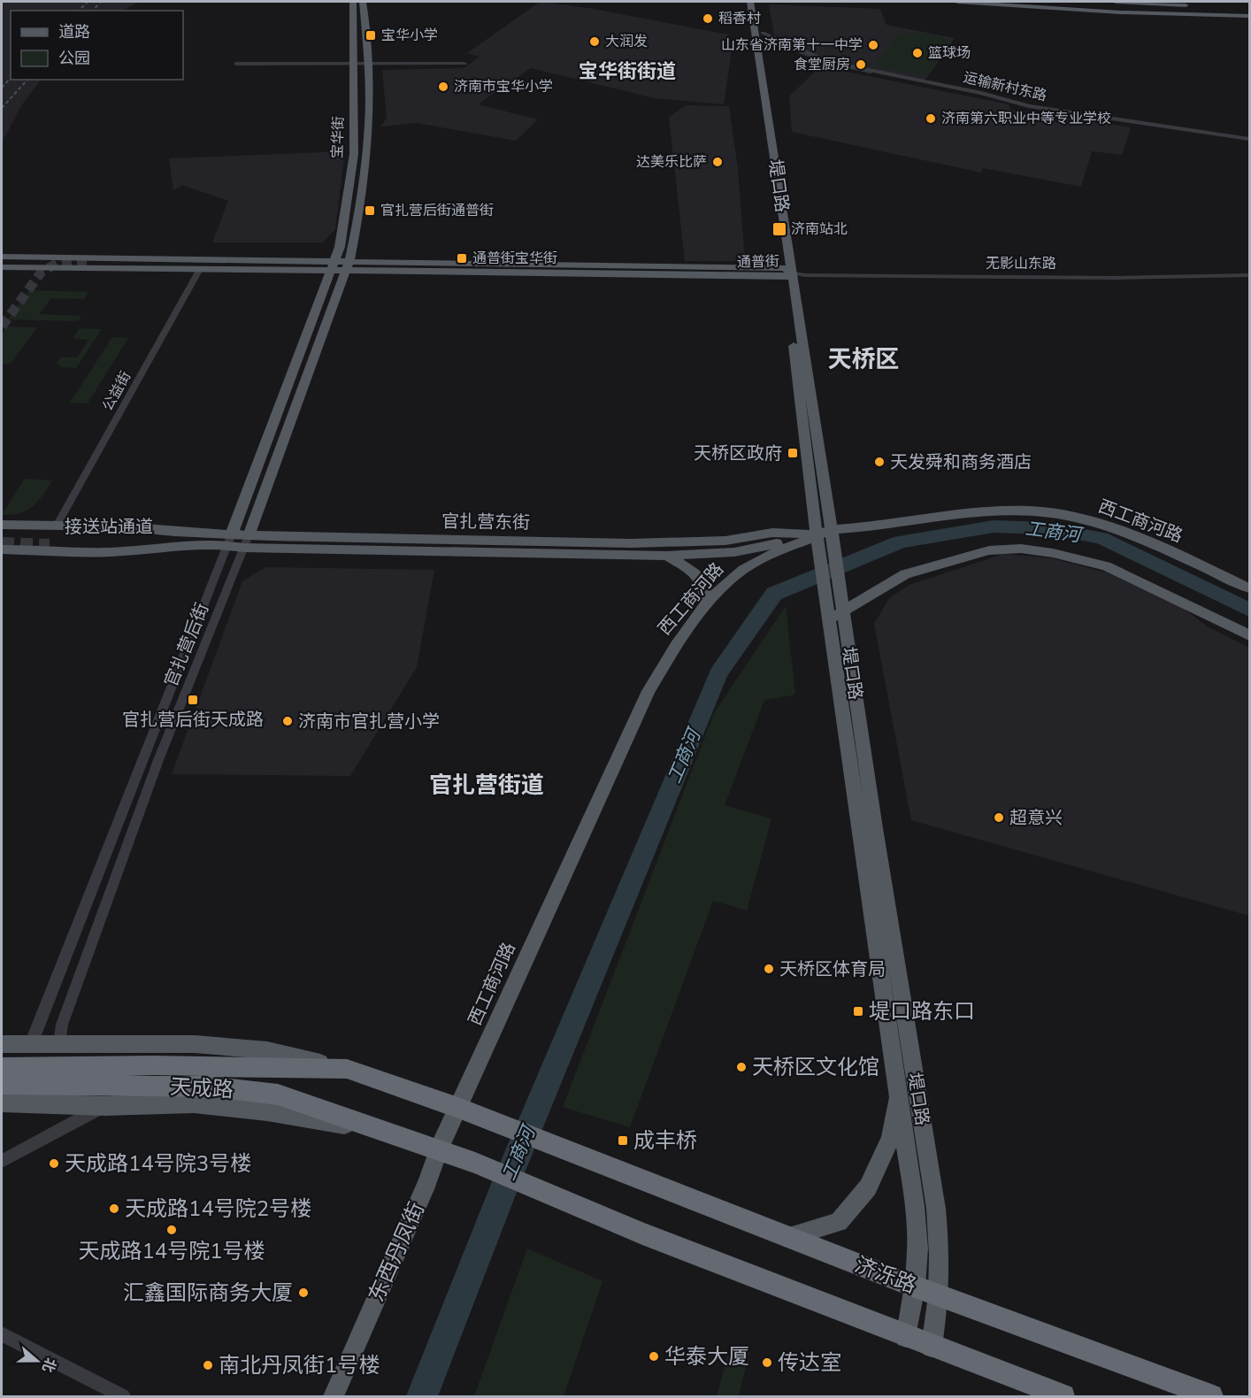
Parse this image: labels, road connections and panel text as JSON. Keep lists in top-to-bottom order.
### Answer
{
  "streets": {
    "highway": ["天成路", "济泺路"],
    "main road": [
      "宝华街",
      "堤口路",
      "通普街",
      "西工商河路",
      "官扎营东街",
      "接送站通道",
      "官扎营后街",
      "东西丹凤街"
    ],
    "street": ["运输新村东路", "无影山东路", "公益街"]
  },
  "crossings": [
    ["宝华街", "通普街"],
    ["宝华街", "官扎营后街"],
    ["堤口路", "通普街"],
    ["堤口路", "无影山东路"],
    ["堤口路", "西工商河路"],
    ["堤口路", "官扎营东街"],
    ["堤口路", "济泺路"],
    ["通普街", "无影山东路"],
    ["通普街", "公益街"],
    ["通普街", "官扎营后街"],
    ["公益街", "官扎营东街"],
    ["西工商河路", "官扎营东街"],
    ["西工商河路", "天成路"],
    ["西工商河路", "东西丹凤街"],
    ["西工商河路", "济泺路"],
    ["官扎营东街", "接送站通道"],
    ["官扎营东街", "官扎营后街"],
    ["官扎营后街", "天成路"],
    ["天成路", "东西丹凤街"],
    ["天成路", "济泺路"],
    ["东西丹凤街", "济泺路"]
  ],
  "districts": ["宝华街街道", "天桥区", "官扎营街道"],
  "water": ["工商河"],
  "places": {
    "other": [
      "稻香村",
      "大润发",
      "山东省济南第十一中学",
      "篮球场",
      "食堂厨房",
      "济南市宝华小学",
      "济南第六职业中等专业学校",
      "达美乐比萨",
      "天发舜和商务酒店",
      "济南市官扎营小学",
      "超意兴",
      "天桥区体育局",
      "天桥区文化馆",
      "天成路14号院3号楼",
      "天成路14号院2号楼",
      "天成路14号院1号楼",
      "汇鑫国际商务大厦",
      "华泰大厦",
      "传达室",
      "南北丹凤街1号楼"
    ],
    "transit": [
      "宝华小学",
      "官扎营后街通普街",
      "济南站北",
      "通普街宝华街",
      "天桥区政府",
      "官扎营后街天成路",
      "堤口路东口",
      "成丰桥"
    ]
  },
  "legend": ["道路", "公园"],
  "north": "right"
}
